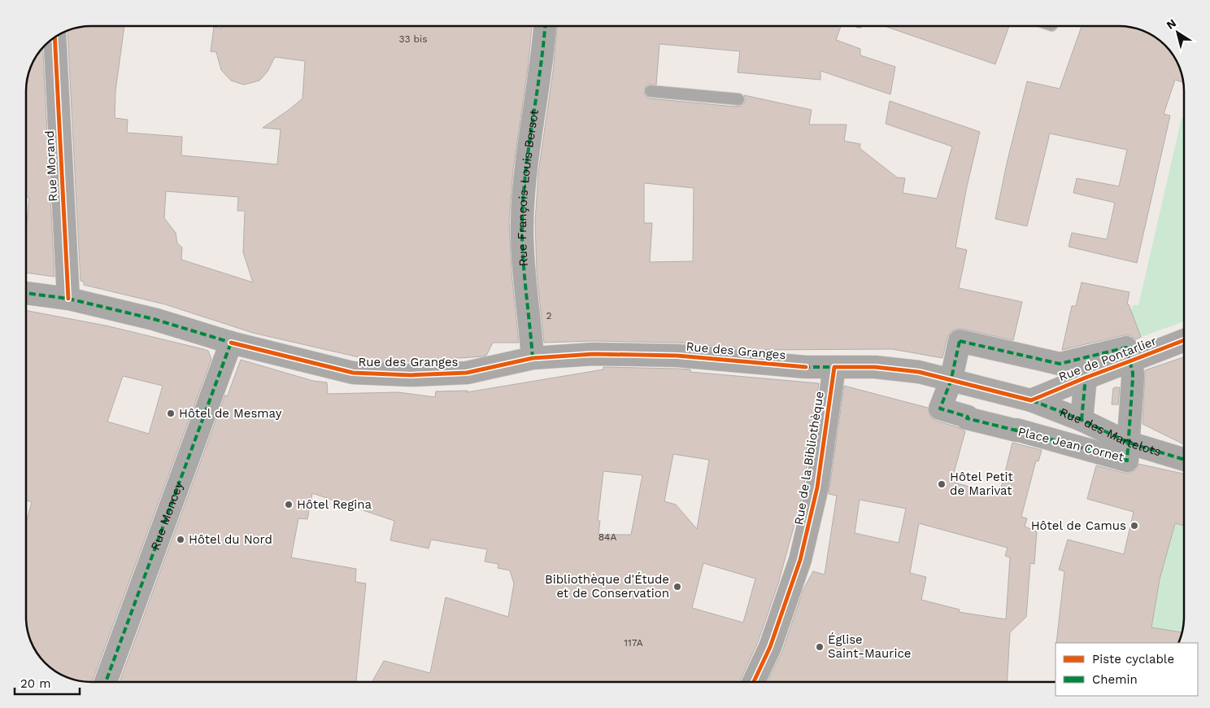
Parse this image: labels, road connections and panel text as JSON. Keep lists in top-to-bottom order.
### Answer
{
  "streets": {
    "street": [
      "Rue Morand",
      "Rue François-Louis Bersot",
      "Rue des Granges",
      "Rue de Pontarlier",
      "Rue des Martelots",
      "Place Jean Cornet",
      "Rue de la Bibliothèque",
      "Rue Moncey"
    ]
  },
  "crossings": [
    ["Rue Morand", "Rue des Granges"],
    ["Rue François-Louis Bersot", "Rue des Granges"],
    ["Rue des Granges", "Rue de Pontarlier"],
    ["Rue des Granges", "Rue des Martelots"],
    ["Rue des Granges", "Place Jean Cornet"],
    ["Rue des Granges", "Rue de la Bibliothèque"],
    ["Rue des Granges", "Rue Moncey"],
    ["Rue de Pontarlier", "Rue des Martelots"],
    ["Rue de Pontarlier", "Place Jean Cornet"],
    ["Rue des Martelots", "Place Jean Cornet"]
  ],
  "places": [
    "Hôtel de Mesmay",
    "Hôtel Petit de Marivat",
    "Hôtel Regina",
    "Hôtel de Camus",
    "Hôtel du Nord",
    "Bibliothèque d'Étude et de Conservation",
    "Église Saint-Maurice"
  ],
  "house_numbers": [
    "33 bis",
    "2",
    "84A",
    "117A"
  ],
  "legend": ["Piste cyclable", "Chemin"],
  "scale_bar": "20 m",
  "north": "top left"
}
